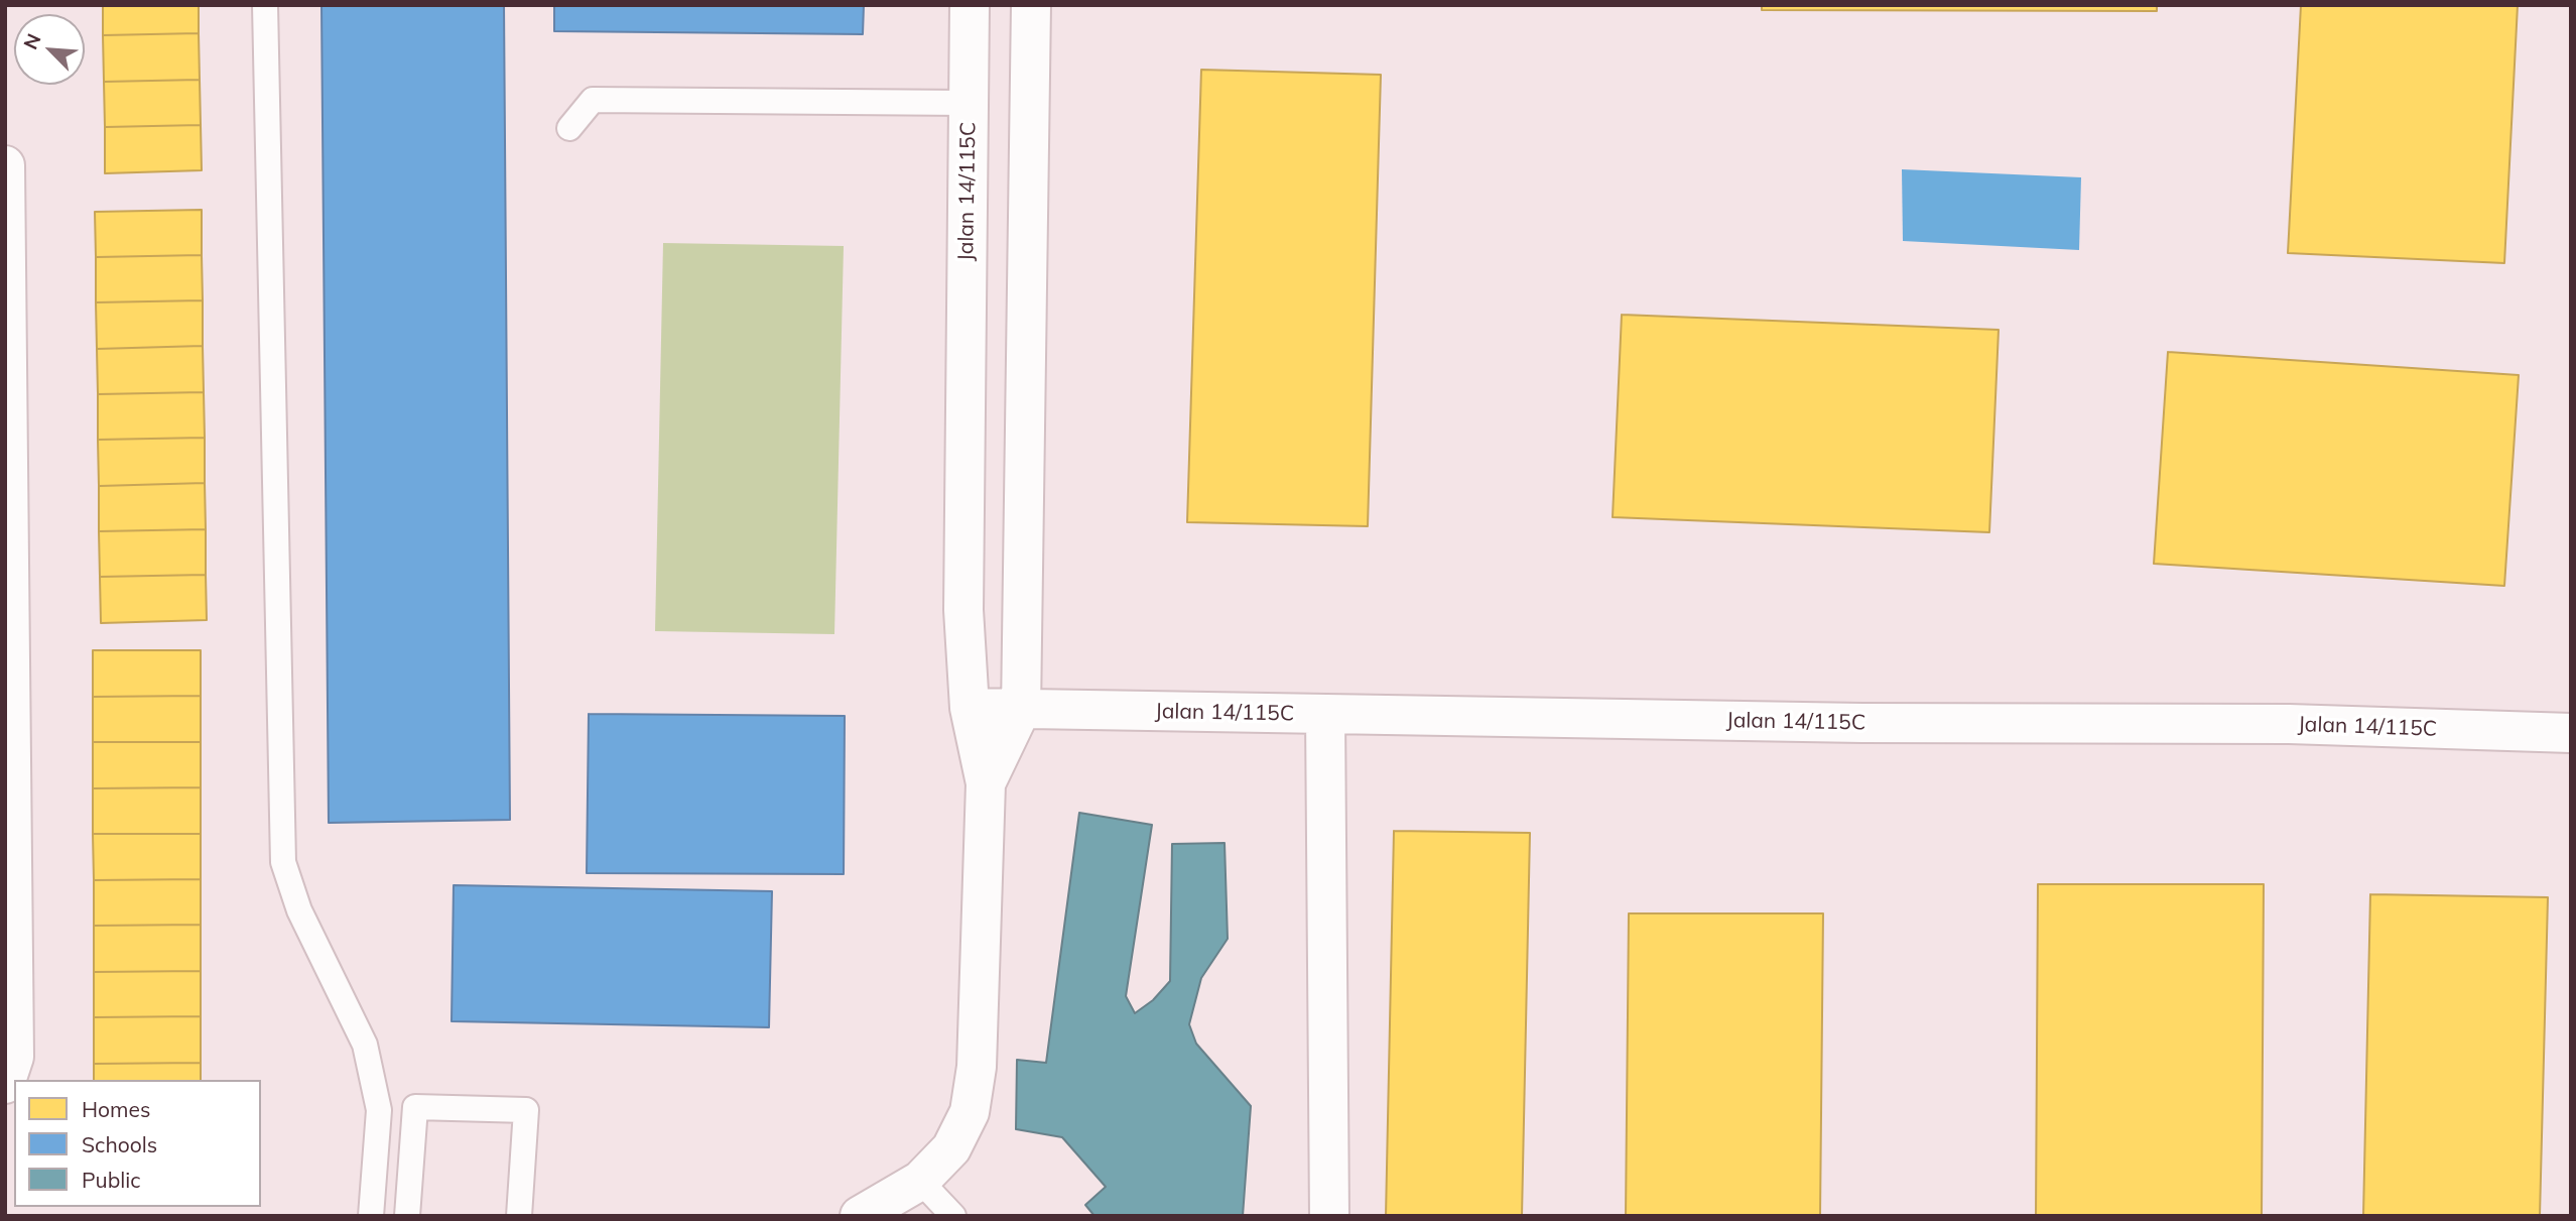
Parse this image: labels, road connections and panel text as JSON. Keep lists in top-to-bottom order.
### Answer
{
  "streets": {
    "street": ["Jalan 14/115C"]
  },
  "legend": ["Homes", "Schools", "Public"],
  "north": "top left"
}
